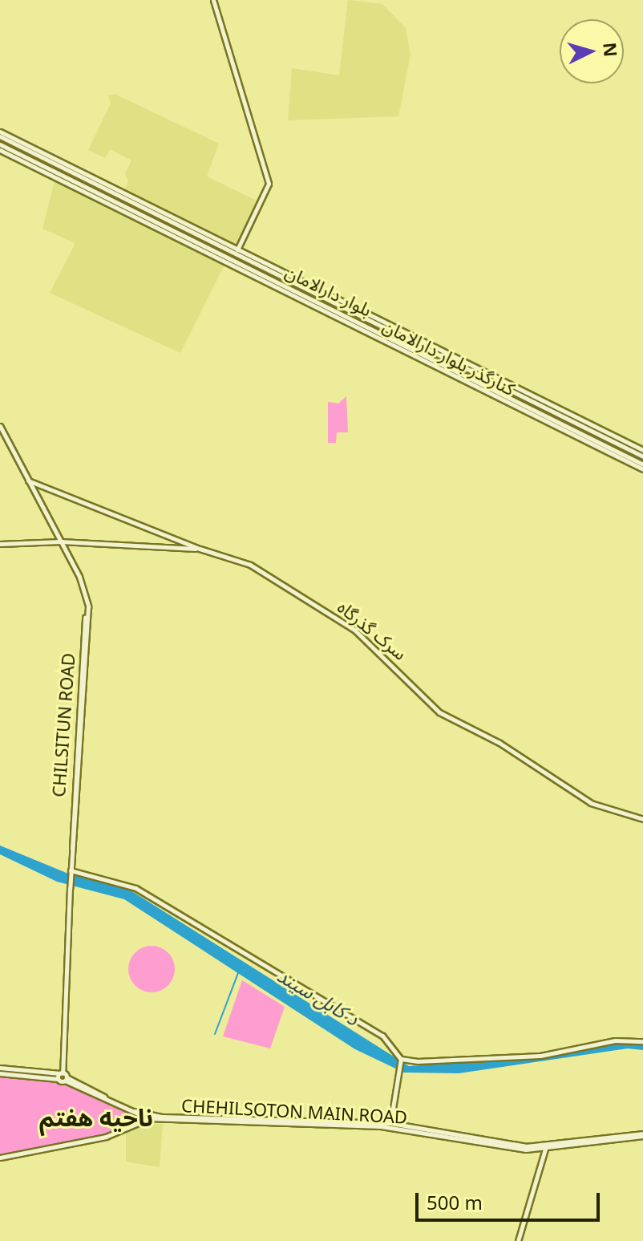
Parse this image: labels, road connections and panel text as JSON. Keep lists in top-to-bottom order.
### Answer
{
  "streets": {
    "main road": [
      "بلوار دارالامان",
      "کنارگذر بلوار دارالامان",
      "سرک گذرگاه",
      "CHILSITUN ROAD",
      "CHEHILSOTON MAIN ROAD"
    ]
  },
  "crossings": [
    ["بلوار دارالامان", "کنارگذر بلوار دارالامان"],
    ["سرک گذرگاه", "CHILSITUN ROAD"],
    ["CHILSITUN ROAD", "CHEHILSOTON MAIN ROAD"]
  ],
  "districts": ["ناحیه هفتم"],
  "water": ["د کابل سيند"],
  "scale_bar": "500 m",
  "north": "right"
}
